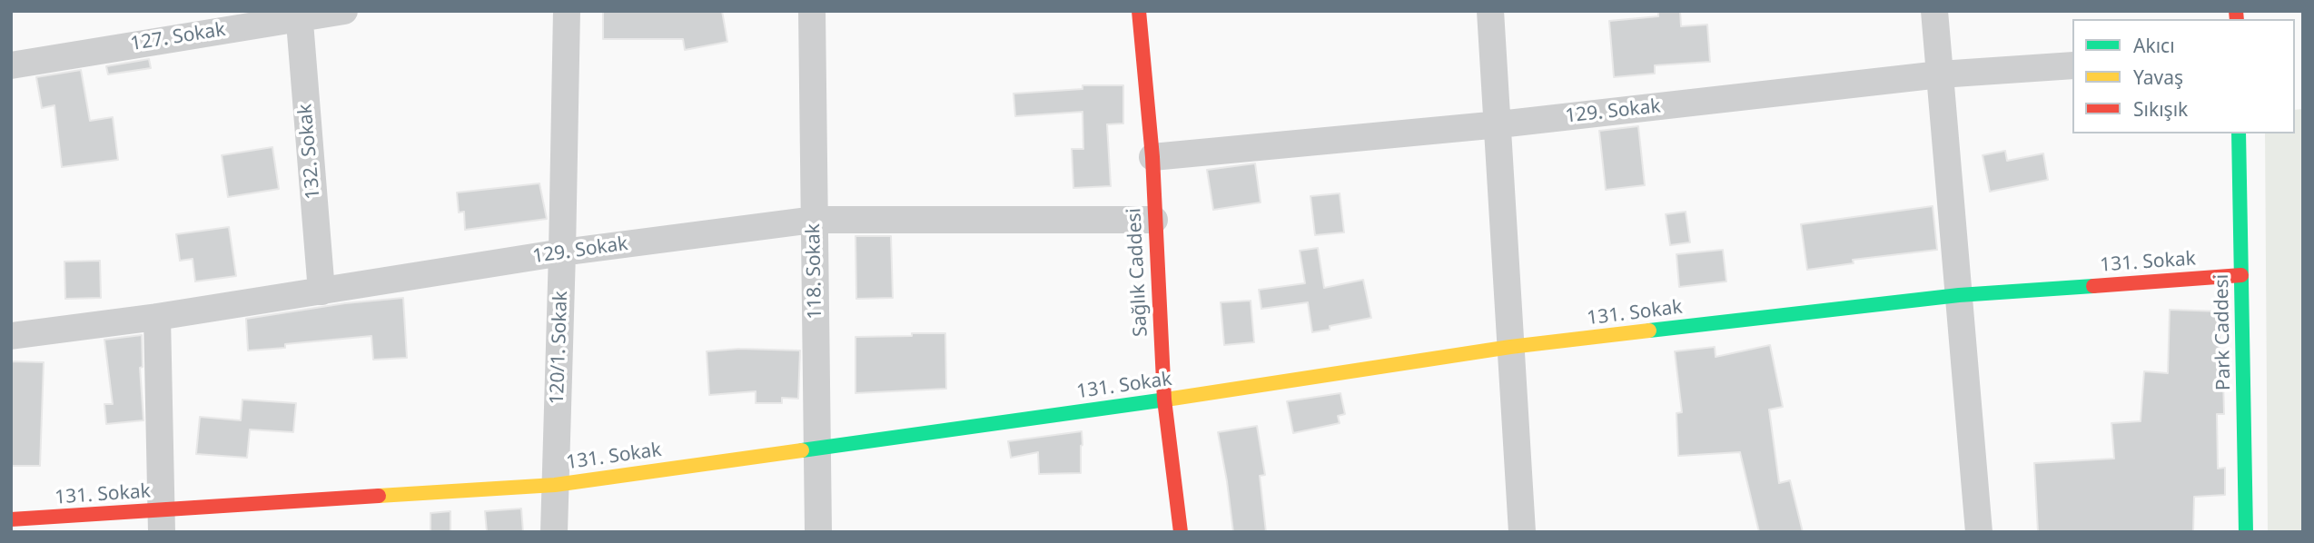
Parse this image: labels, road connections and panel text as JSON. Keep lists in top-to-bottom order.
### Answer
{
  "streets": {
    "street": [
      "127. Sokak",
      "129. Sokak",
      "132. Sokak",
      "131. Sokak",
      "118. Sokak",
      "Sağlık Caddesi",
      "Park Caddesi",
      "120/1. Sokak"
    ]
  },
  "crossings": [
    ["127. Sokak", "132. Sokak"],
    ["129. Sokak", "132. Sokak"],
    ["129. Sokak", "118. Sokak"],
    ["129. Sokak", "Sağlık Caddesi"],
    ["129. Sokak", "120/1. Sokak"],
    ["131. Sokak", "118. Sokak"],
    ["131. Sokak", "Sağlık Caddesi"],
    ["131. Sokak", "Park Caddesi"],
    ["131. Sokak", "120/1. Sokak"]
  ],
  "legend": ["Akıcı", "Yavaş", "Sıkışık"]
}
